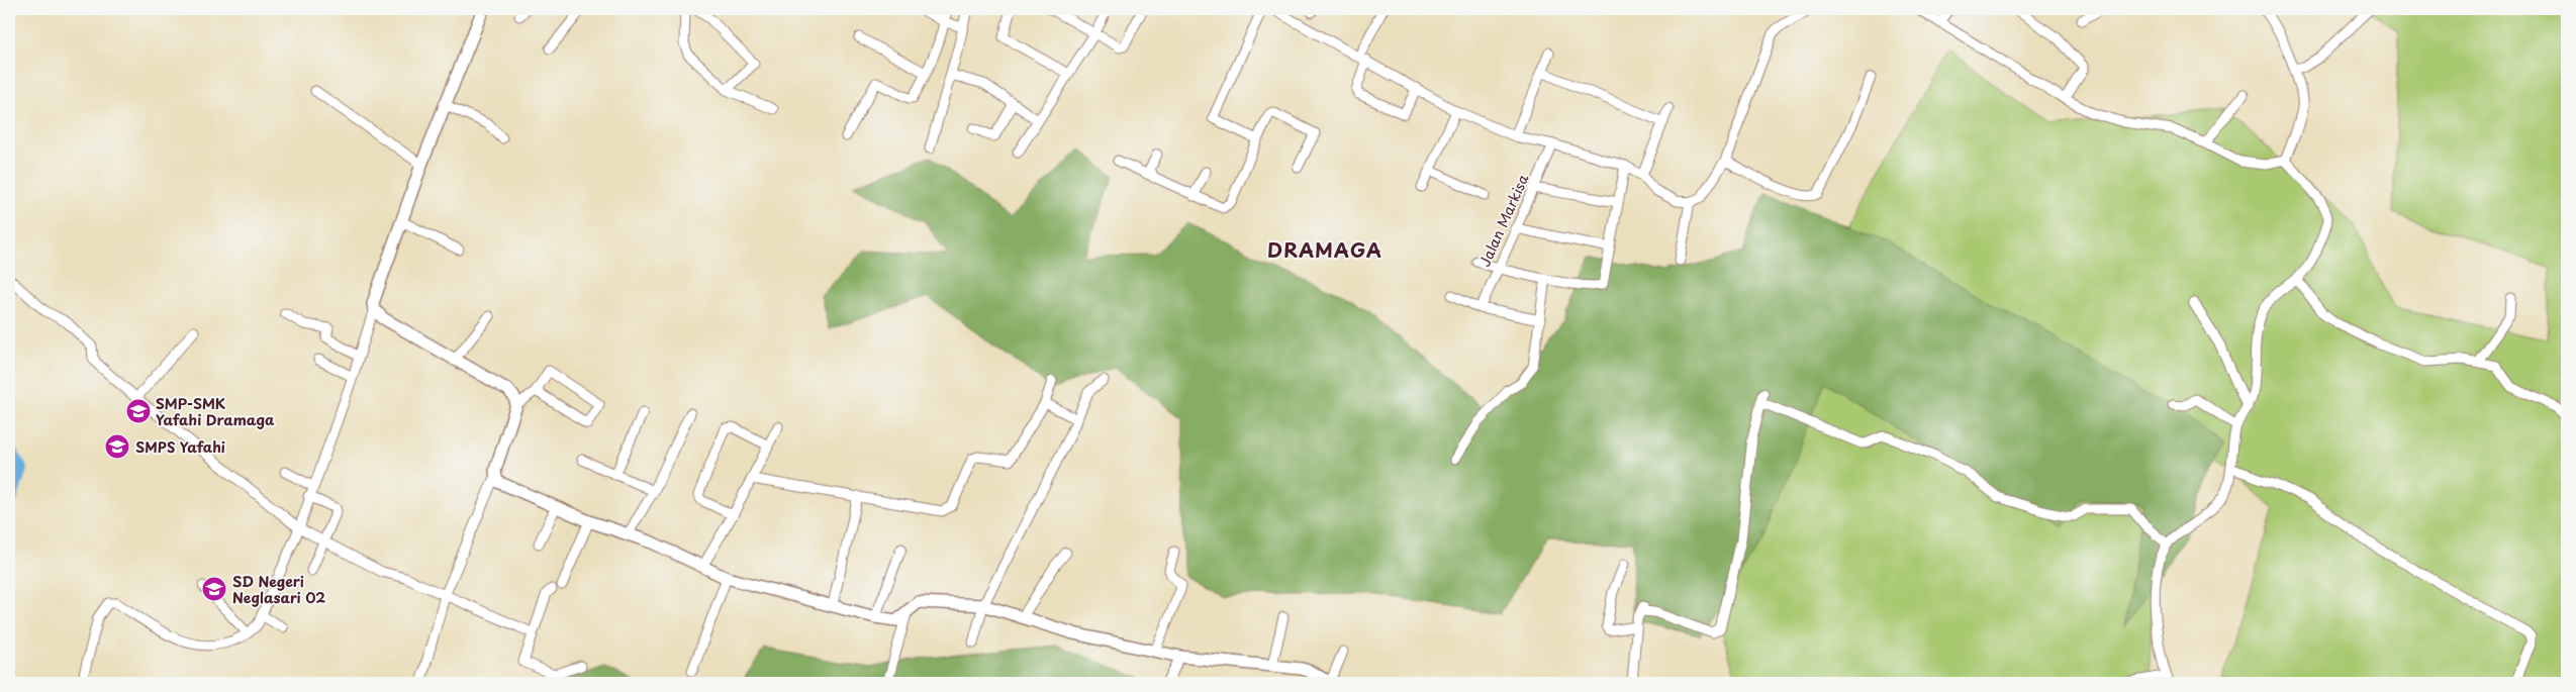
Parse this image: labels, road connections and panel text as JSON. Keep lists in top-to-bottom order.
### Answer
{
  "streets": {
    "street": ["Jalan Markisa"]
  },
  "districts": ["DRAMAGA"],
  "places": {
    "school or university": ["SMP-SMK Yafahi Dramaga", "SMPS Yafahi", "SD Negeri Neglasari 02"]
  }
}
